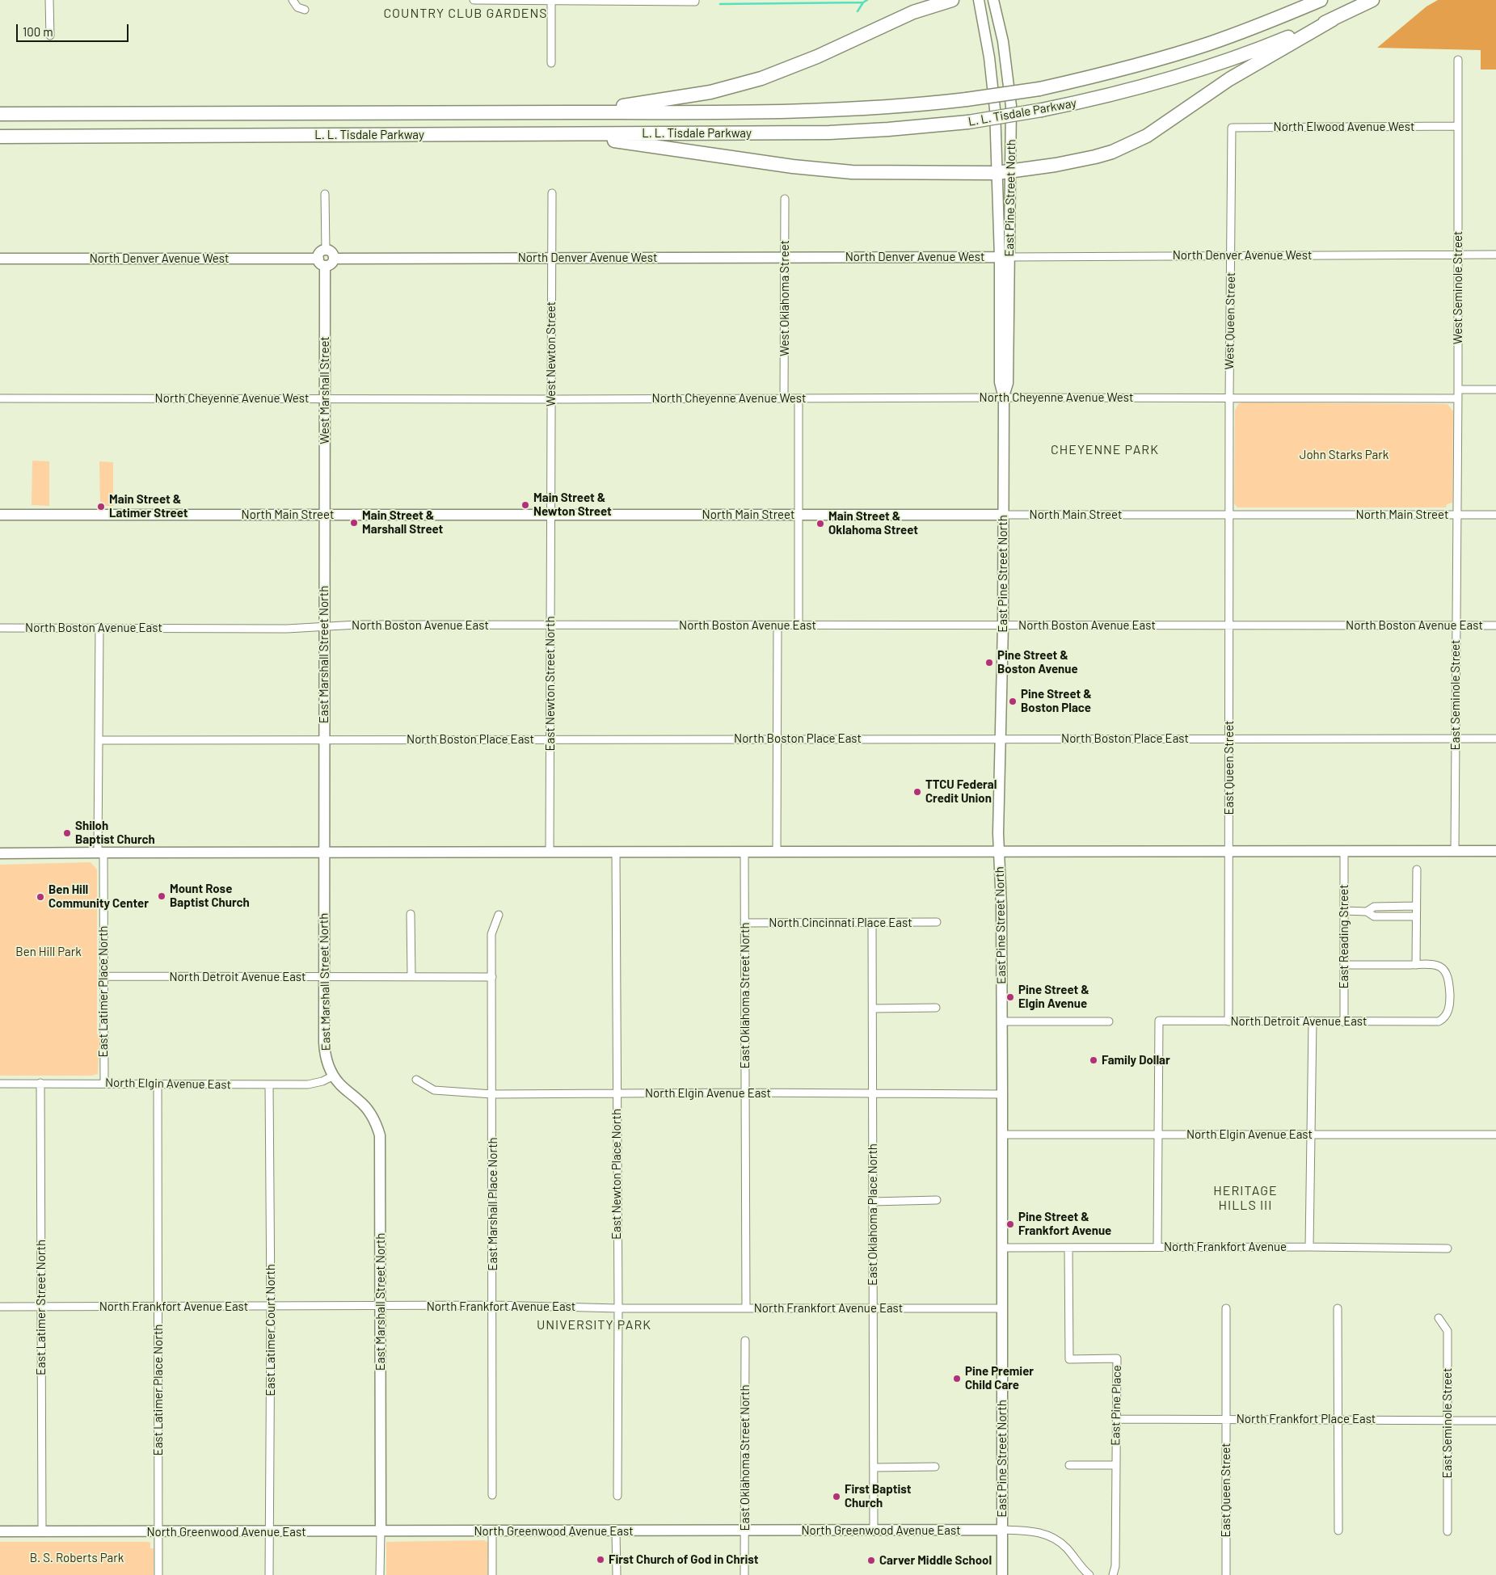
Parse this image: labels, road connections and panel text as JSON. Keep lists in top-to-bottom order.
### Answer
{
  "streets": {
    "highway": ["L. L. Tisdale Parkway"],
    "street": [
      "North Elwood Avenue West",
      "East Pine Street North",
      "North Denver Avenue West",
      "West Seminole Street",
      "West Oklahoma Street",
      "West Queen Street",
      "West Newton Street",
      "West Marshall Street",
      "North Cheyenne Avenue West",
      "North Main Street",
      "North Boston Avenue East",
      "East Marshall Street North",
      "East Newton Street North",
      "East Seminole Street",
      "North Boston Place East",
      "East Queen Street",
      "North Cincinnati Place East",
      "East Reading Street",
      "North Detroit Avenue East",
      "East Latimer Place North",
      "East Oklahoma Street North",
      "North Elgin Avenue East",
      "East Newton Place North",
      "East Marshall Place North",
      "East Oklahoma Place North",
      "North Frankfort Avenue",
      "North Frankfort Avenue East",
      "East Latimer Street North",
      "East Latimer Court North",
      "East Pine Place",
      "North Frankfort Place East",
      "North Greenwood Avenue East"
    ]
  },
  "crossings": [
    ["North Elwood Avenue West", "West Seminole Street"],
    ["North Elwood Avenue West", "West Queen Street"],
    ["East Pine Street North", "North Denver Avenue West"],
    ["East Pine Street North", "North Cheyenne Avenue West"],
    ["East Pine Street North", "North Main Street"],
    ["East Pine Street North", "North Boston Avenue East"],
    ["East Pine Street North", "North Boston Place East"],
    ["East Pine Street North", "North Elgin Avenue East"],
    ["East Pine Street North", "North Frankfort Avenue"],
    ["East Pine Street North", "North Frankfort Avenue East"],
    ["East Pine Street North", "North Greenwood Avenue East"],
    ["North Denver Avenue West", "West Seminole Street"],
    ["North Denver Avenue West", "West Oklahoma Street"],
    ["North Denver Avenue West", "West Queen Street"],
    ["North Denver Avenue West", "West Newton Street"],
    ["North Denver Avenue West", "West Marshall Street"],
    ["West Seminole Street", "North Cheyenne Avenue West"],
    ["West Seminole Street", "North Main Street"],
    ["West Seminole Street", "East Seminole Street"],
    ["West Oklahoma Street", "North Cheyenne Avenue West"],
    ["West Queen Street", "North Cheyenne Avenue West"],
    ["West Queen Street", "North Main Street"],
    ["West Queen Street", "East Queen Street"],
    ["West Newton Street", "North Cheyenne Avenue West"],
    ["West Newton Street", "North Main Street"],
    ["West Newton Street", "East Newton Street North"],
    ["West Marshall Street", "North Cheyenne Avenue West"],
    ["West Marshall Street", "North Main Street"],
    ["West Marshall Street", "East Marshall Street North"],
    ["North Main Street", "East Marshall Street North"],
    ["North Main Street", "East Newton Street North"],
    ["North Main Street", "East Seminole Street"],
    ["North Main Street", "East Queen Street"],
    ["North Boston Avenue East", "East Marshall Street North"],
    ["North Boston Avenue East", "East Newton Street North"],
    ["North Boston Avenue East", "East Seminole Street"],
    ["North Boston Avenue East", "East Queen Street"],
    ["North Boston Avenue East", "East Latimer Place North"],
    ["East Marshall Street North", "North Boston Place East"],
    ["East Marshall Street North", "North Detroit Avenue East"],
    ["East Marshall Street North", "North Elgin Avenue East"],
    ["East Marshall Street North", "North Frankfort Avenue East"],
    ["East Marshall Street North", "North Greenwood Avenue East"],
    ["East Newton Street North", "North Boston Place East"],
    ["East Seminole Street", "North Boston Place East"],
    ["East Seminole Street", "North Frankfort Place East"],
    ["North Boston Place East", "East Queen Street"],
    ["North Boston Place East", "East Latimer Place North"],
    ["East Queen Street", "North Detroit Avenue East"],
    ["East Queen Street", "North Frankfort Place East"],
    ["North Cincinnati Place East", "East Oklahoma Street North"],
    ["North Cincinnati Place East", "East Oklahoma Place North"],
    ["East Reading Street", "North Detroit Avenue East"],
    ["North Detroit Avenue East", "East Latimer Place North"],
    ["North Detroit Avenue East", "North Elgin Avenue East"],
    ["North Detroit Avenue East", "East Marshall Place North"],
    ["East Latimer Place North", "North Elgin Avenue East"],
    ["East Latimer Place North", "North Frankfort Avenue East"],
    ["East Latimer Place North", "North Greenwood Avenue East"],
    ["East Oklahoma Street North", "North Elgin Avenue East"],
    ["East Oklahoma Street North", "North Frankfort Avenue East"],
    ["East Oklahoma Street North", "North Greenwood Avenue East"],
    ["North Elgin Avenue East", "East Newton Place North"],
    ["North Elgin Avenue East", "East Marshall Place North"],
    ["North Elgin Avenue East", "East Oklahoma Place North"],
    ["North Elgin Avenue East", "East Latimer Street North"],
    ["North Elgin Avenue East", "East Latimer Court North"],
    ["East Newton Place North", "North Frankfort Avenue East"],
    ["East Marshall Place North", "North Frankfort Avenue East"],
    ["East Oklahoma Place North", "North Frankfort Avenue East"],
    ["East Oklahoma Place North", "North Greenwood Avenue East"],
    ["North Frankfort Avenue", "East Pine Place"],
    ["North Frankfort Avenue East", "East Latimer Street North"],
    ["North Frankfort Avenue East", "East Latimer Court North"],
    ["East Latimer Street North", "North Greenwood Avenue East"],
    ["East Latimer Court North", "North Greenwood Avenue East"],
    ["East Pine Place", "North Frankfort Place East"]
  ],
  "districts": [
    "COUNTRY CLUB GARDENS",
    "CHEYENNE PARK",
    "HERITAGE HILLS III",
    "UNIVERSITY PARK"
  ],
  "parks": ["John Starks Park", "Ben Hill Park", "B. S. Roberts Park"],
  "places": [
    "Main Street & Newton Street",
    "Main Street & Latimer Street",
    "Main Street & Marshall Street",
    "Main Street & Oklahoma Street",
    "Pine Street & Boston Avenue",
    "Pine Street & Boston Place",
    "TTCU Federal Credit Union",
    "Shiloh Baptist Church",
    "Mount Rose Baptist Church",
    "Ben Hill Community Center",
    "Pine Street & Elgin Avenue",
    "Family Dollar",
    "Pine Street & Frankfort Avenue",
    "Pine Premier Child Care",
    "First Baptist Church",
    "First Church of God in Christ",
    "Carver Middle School"
  ],
  "scale_bar": "100 m"
}
